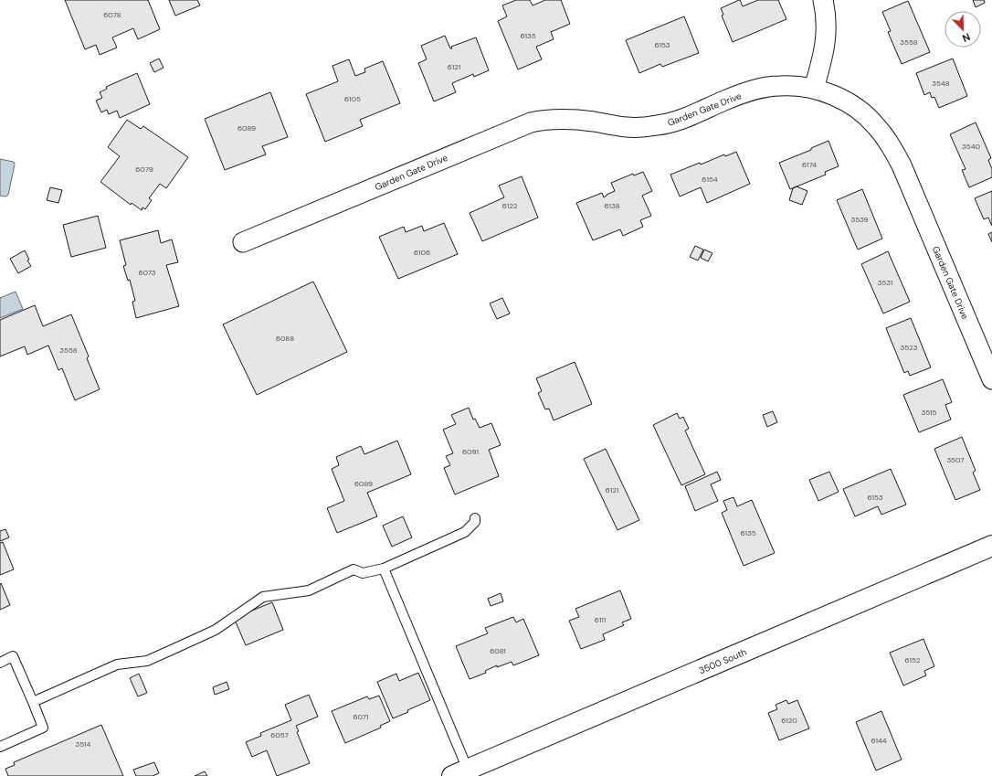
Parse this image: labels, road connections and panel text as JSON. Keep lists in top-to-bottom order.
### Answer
{
  "streets": {
    "main road": ["3500 South"],
    "street": ["Garden Gate Drive"]
  },
  "house_numbers": [
    "6078",
    "6135",
    "3558",
    "6153",
    "6121",
    "3548",
    "6105",
    "6089",
    "3540",
    "6174",
    "6079",
    "6154",
    "6122",
    "6138",
    "3539",
    "6106",
    "6073",
    "3531",
    "6088",
    "3523",
    "3558",
    "3515",
    "6091",
    "3507",
    "6089",
    "6121",
    "6153",
    "6135",
    "6111",
    "6081",
    "6152",
    "6071",
    "6120",
    "6057",
    "6144",
    "3514"
  ],
  "north": "bottom right"
}
